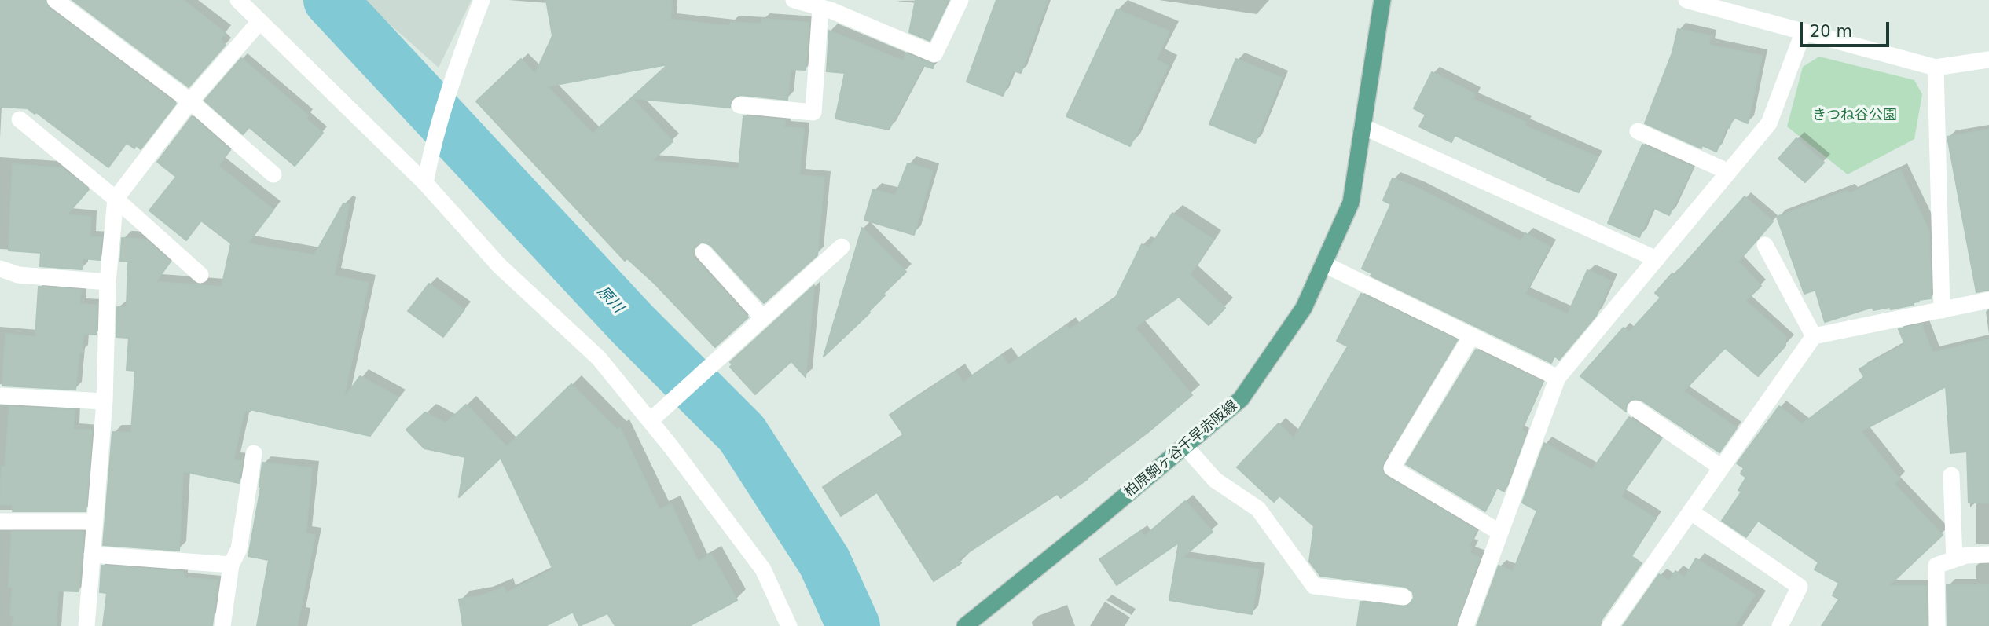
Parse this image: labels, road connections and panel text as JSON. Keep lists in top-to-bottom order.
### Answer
{
  "streets": {
    "main road": ["柏原駒ヶ谷千早赤阪線"]
  },
  "water": ["原川"],
  "parks": ["きつね谷公園"],
  "scale_bar": "20 m"
}
